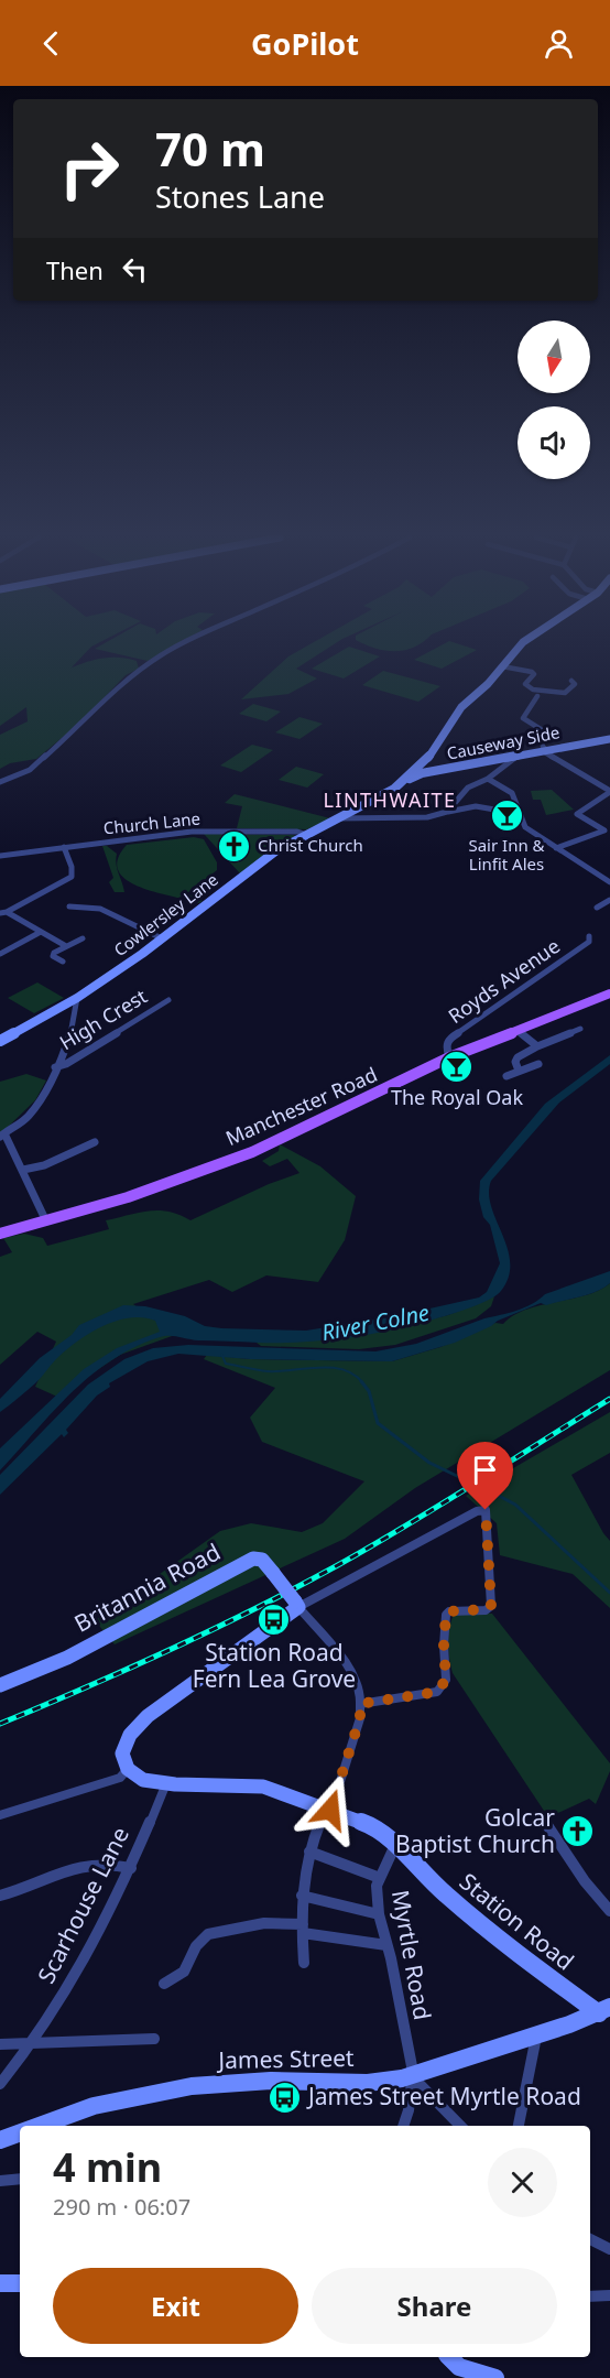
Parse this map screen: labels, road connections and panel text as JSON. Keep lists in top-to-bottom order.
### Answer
{
  "streets": {
    "main road": ["Manchester Road"],
    "street": [
      "Causeway Side",
      "Church Lane",
      "Cowlersley Lane",
      "Royds Avenue",
      "High Crest",
      "Britannia Road",
      "Scarhouse Lane",
      "Station Road",
      "Myrtle Road",
      "James Street"
    ]
  },
  "crossings": [
    ["Causeway Side", "Cowlersley Lane"],
    ["Church Lane", "Cowlersley Lane"],
    ["Royds Avenue", "Manchester Road"],
    ["Scarhouse Lane", "Station Road"],
    ["Station Road", "Myrtle Road"],
    ["Station Road", "James Street"],
    ["Myrtle Road", "James Street"]
  ],
  "districts": ["LINTHWAITE"],
  "water": ["River Colne"],
  "places": {
    "bar": ["Sair Inn & Linfit Ales", "The Royal Oak"],
    "church": ["Christ Church", "Golcar Baptist Church"],
    "bus stop": ["Station Road Fern Lea Grove", "James Street Myrtle Road"]
  },
  "north": "bottom",
  "page": {
    "header": "GoPilot",
    "turn": ["70 m", "Stones Lane"],
    "then": "Then",
    "heading": ["4 min", "290 m · 06:07"],
    "buttons": ["Exit", "Share"]
  }
}
